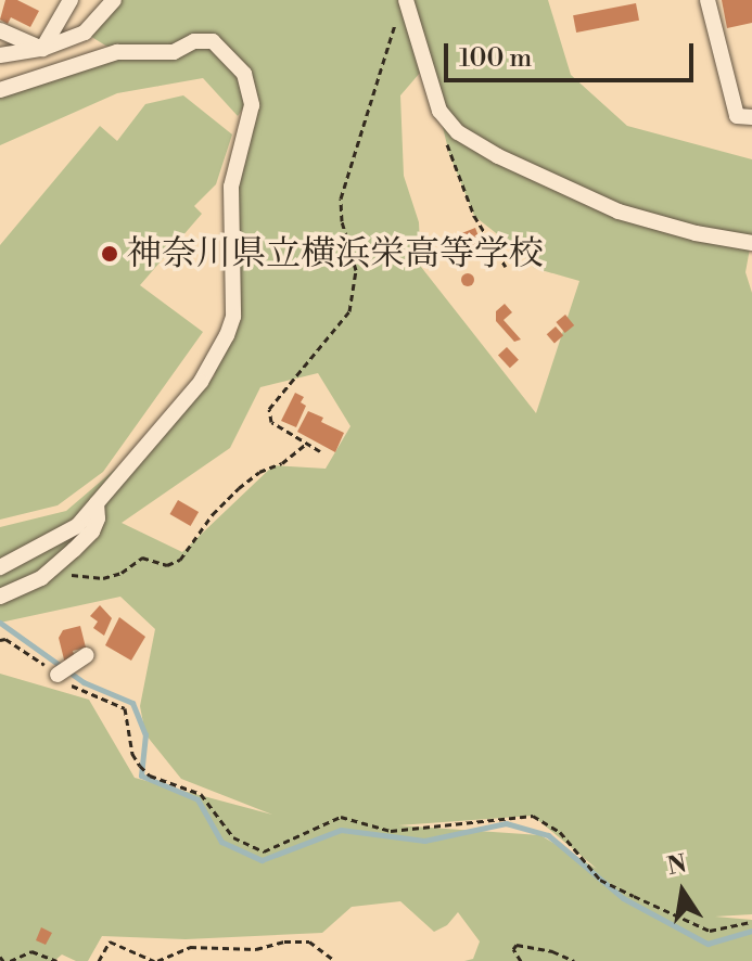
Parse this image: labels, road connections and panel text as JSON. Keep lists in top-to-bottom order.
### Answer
{
  "places": ["神奈川県立横浜栄高等学校"],
  "scale_bar": "100 m",
  "north": "top"
}
